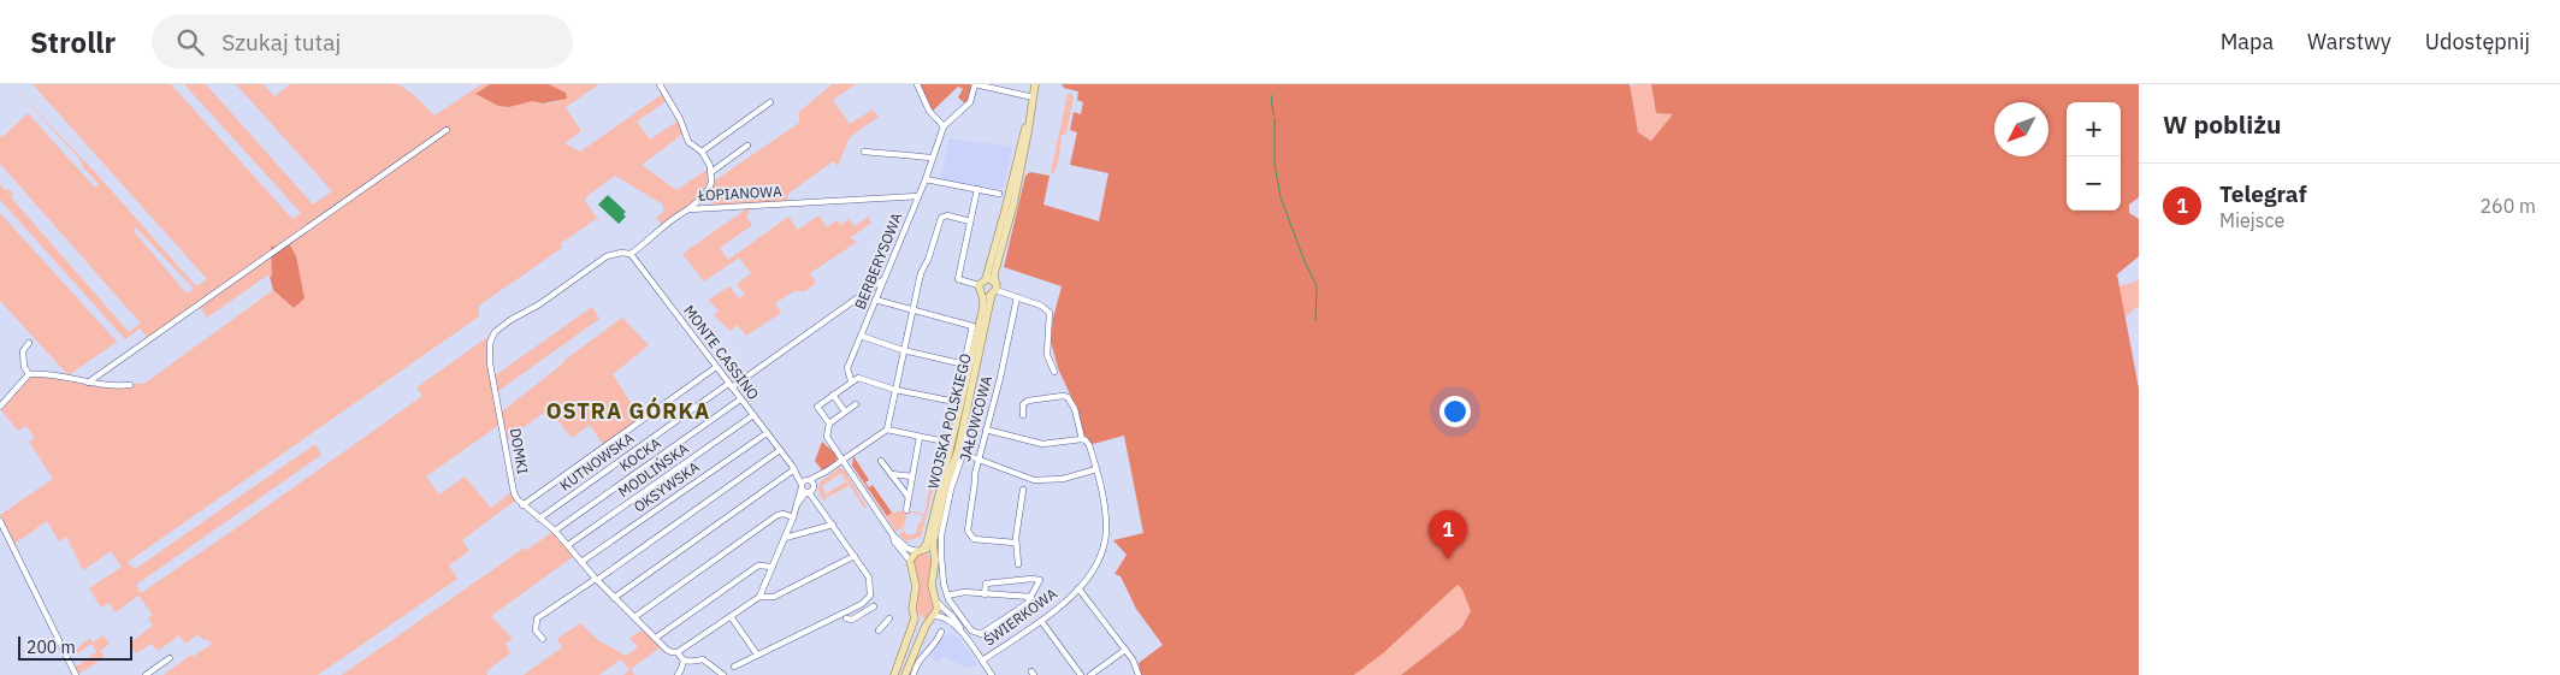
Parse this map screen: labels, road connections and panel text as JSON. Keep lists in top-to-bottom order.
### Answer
{
  "streets": {
    "main road": ["WOJSKA POLSKIEGO"],
    "street": [
      "ŁOPIANOWA",
      "BERBERYSOWA",
      "MONTE CASSINO",
      "JAŁOWCOWA",
      "DOMKI",
      "KOCKA",
      "KUTNOWSKA",
      "MODLIŃSKA",
      "OKSYWSKA",
      "ŚWIERKOWA"
    ]
  },
  "crossings": [
    ["ŁOPIANOWA", "BERBERYSOWA"],
    ["ŁOPIANOWA", "MONTE CASSINO"],
    ["ŁOPIANOWA", "DOMKI"],
    ["BERBERYSOWA", "KUTNOWSKA"],
    ["MONTE CASSINO", "KOCKA"],
    ["MONTE CASSINO", "KUTNOWSKA"],
    ["MONTE CASSINO", "MODLIŃSKA"],
    ["MONTE CASSINO", "OKSYWSKA"],
    ["DOMKI", "KOCKA"],
    ["DOMKI", "KUTNOWSKA"],
    ["DOMKI", "MODLIŃSKA"],
    ["DOMKI", "OKSYWSKA"]
  ],
  "districts": ["OSTRA GÓRKA"],
  "scale_bar": "200 m",
  "north": "bottom left",
  "page": {
    "header": "Strollr",
    "search": "Szukaj tutaj",
    "nav": ["Mapa", "Warstwy", "Udostępnij"],
    "heading": "W pobliżu",
    "map_buttons": ["+", "−"],
    "list": [
      {
        "mark": "1",
        "name": "Telegraf",
        "note": "Miejsce",
        "value": "260 m"
      }
    ],
    "pins": "1",
    "scale": "200 m"
  }
}
